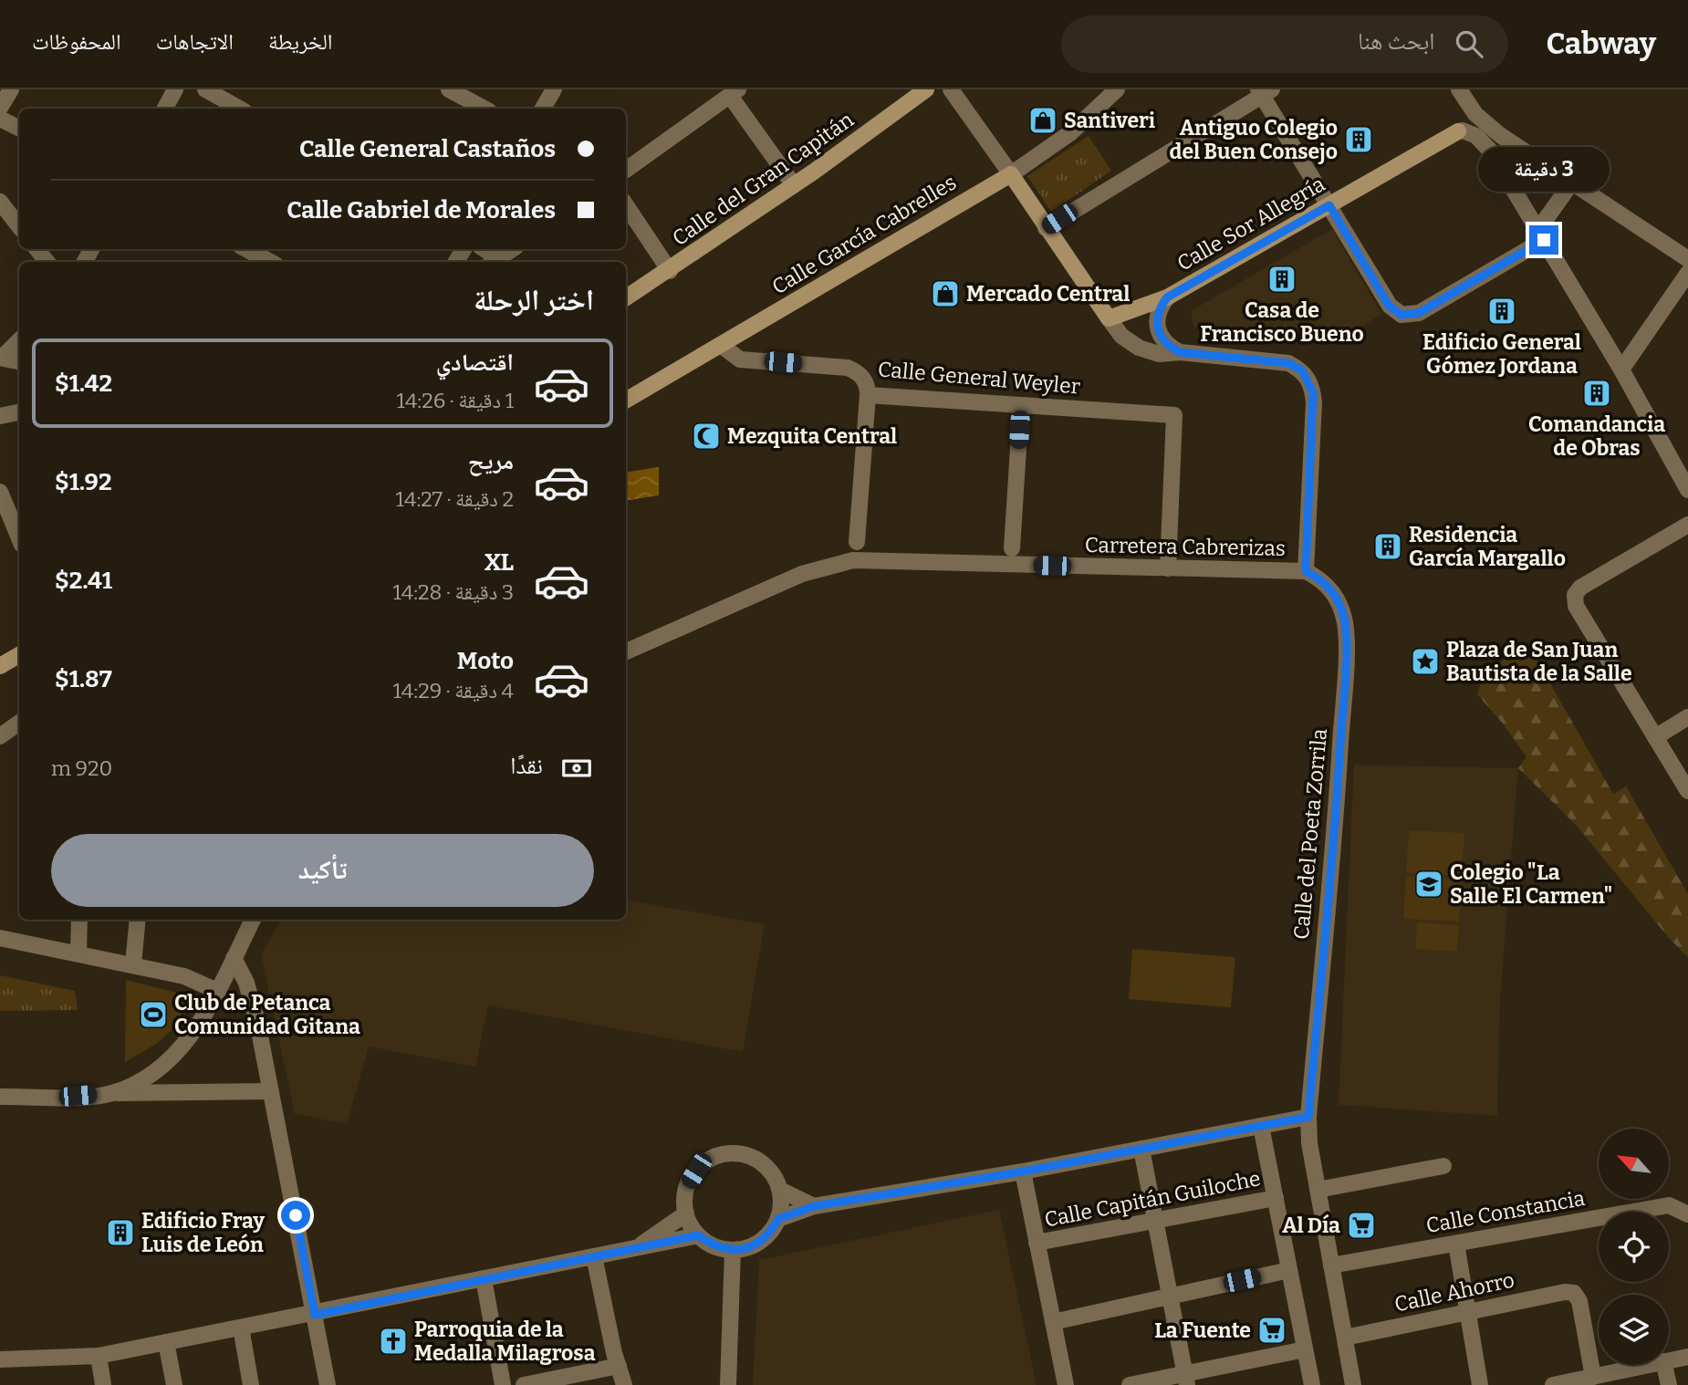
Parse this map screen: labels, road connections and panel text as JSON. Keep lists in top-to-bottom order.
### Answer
{
  "streets": {
    "main road": ["Calle del Gran Capitán", "Calle Sor Allegría", "Calle García Cabrelles"],
    "street": [
      "Calle General Weyler",
      "Carretera Cabrerizas",
      "Calle del Poeta Zorrila",
      "Calle Capitán Guiloche",
      "Calle Constancia",
      "Calle Ahorro"
    ]
  },
  "crossings": [
    ["Calle García Cabrelles", "Calle General Weyler"],
    ["Calle General Weyler", "Carretera Cabrerizas"],
    ["Carretera Cabrerizas", "Calle del Poeta Zorrila"],
    ["Calle del Poeta Zorrila", "Calle Constancia"],
    ["Calle del Poeta Zorrila", "Calle Ahorro"]
  ],
  "places": {
    "shop": ["Santiveri", "Mercado Central"],
    "building": [
      "Antiguo Colegio del Buen Consejo",
      "Casa de Francisco Bueno",
      "Edificio General Gómez Jordana",
      "Comandancia de Obras",
      "Residencia García Margallo",
      "Edificio Fray Luis de León"
    ],
    "mosque": ["Mezquita Central"],
    "place": ["Plaza de San Juan Bautista de la Salle"],
    "school or university": ["Colegio \"La Salle El Carmen\""],
    "sports": ["Club de Petanca Comunidad Gitana"],
    "supermarket": ["Al Día", "La Fuente"],
    "church": ["Parroquia de la Medalla Milagrosa"]
  },
  "north": "top left",
  "page": {
    "header": "Cabway",
    "search": "ابحث هنا",
    "nav": ["الخريطة", "الاتجاهات", "المحفوظات"],
    "banner": ["Calle General Castaños", "Calle Gabriel de Morales"],
    "bubble": "3 دقيقة",
    "heading": "اختر الرحلة",
    "list": [
      {
        "name": "اقتصادي",
        "note": "1 دقيقة · 14:26",
        "value": "$1.42"
      },
      {
        "name": "مريح",
        "note": "2 دقيقة · 14:27",
        "value": "$1.92"
      },
      {
        "name": "XL",
        "note": "3 دقيقة · 14:28",
        "value": "$2.41"
      },
      {
        "name": "Moto",
        "note": "4 دقيقة · 14:29",
        "value": "$1.87"
      }
    ],
    "pay": ["نقدًا", "920 m"],
    "buttons": "تأكيد"
  }
}
